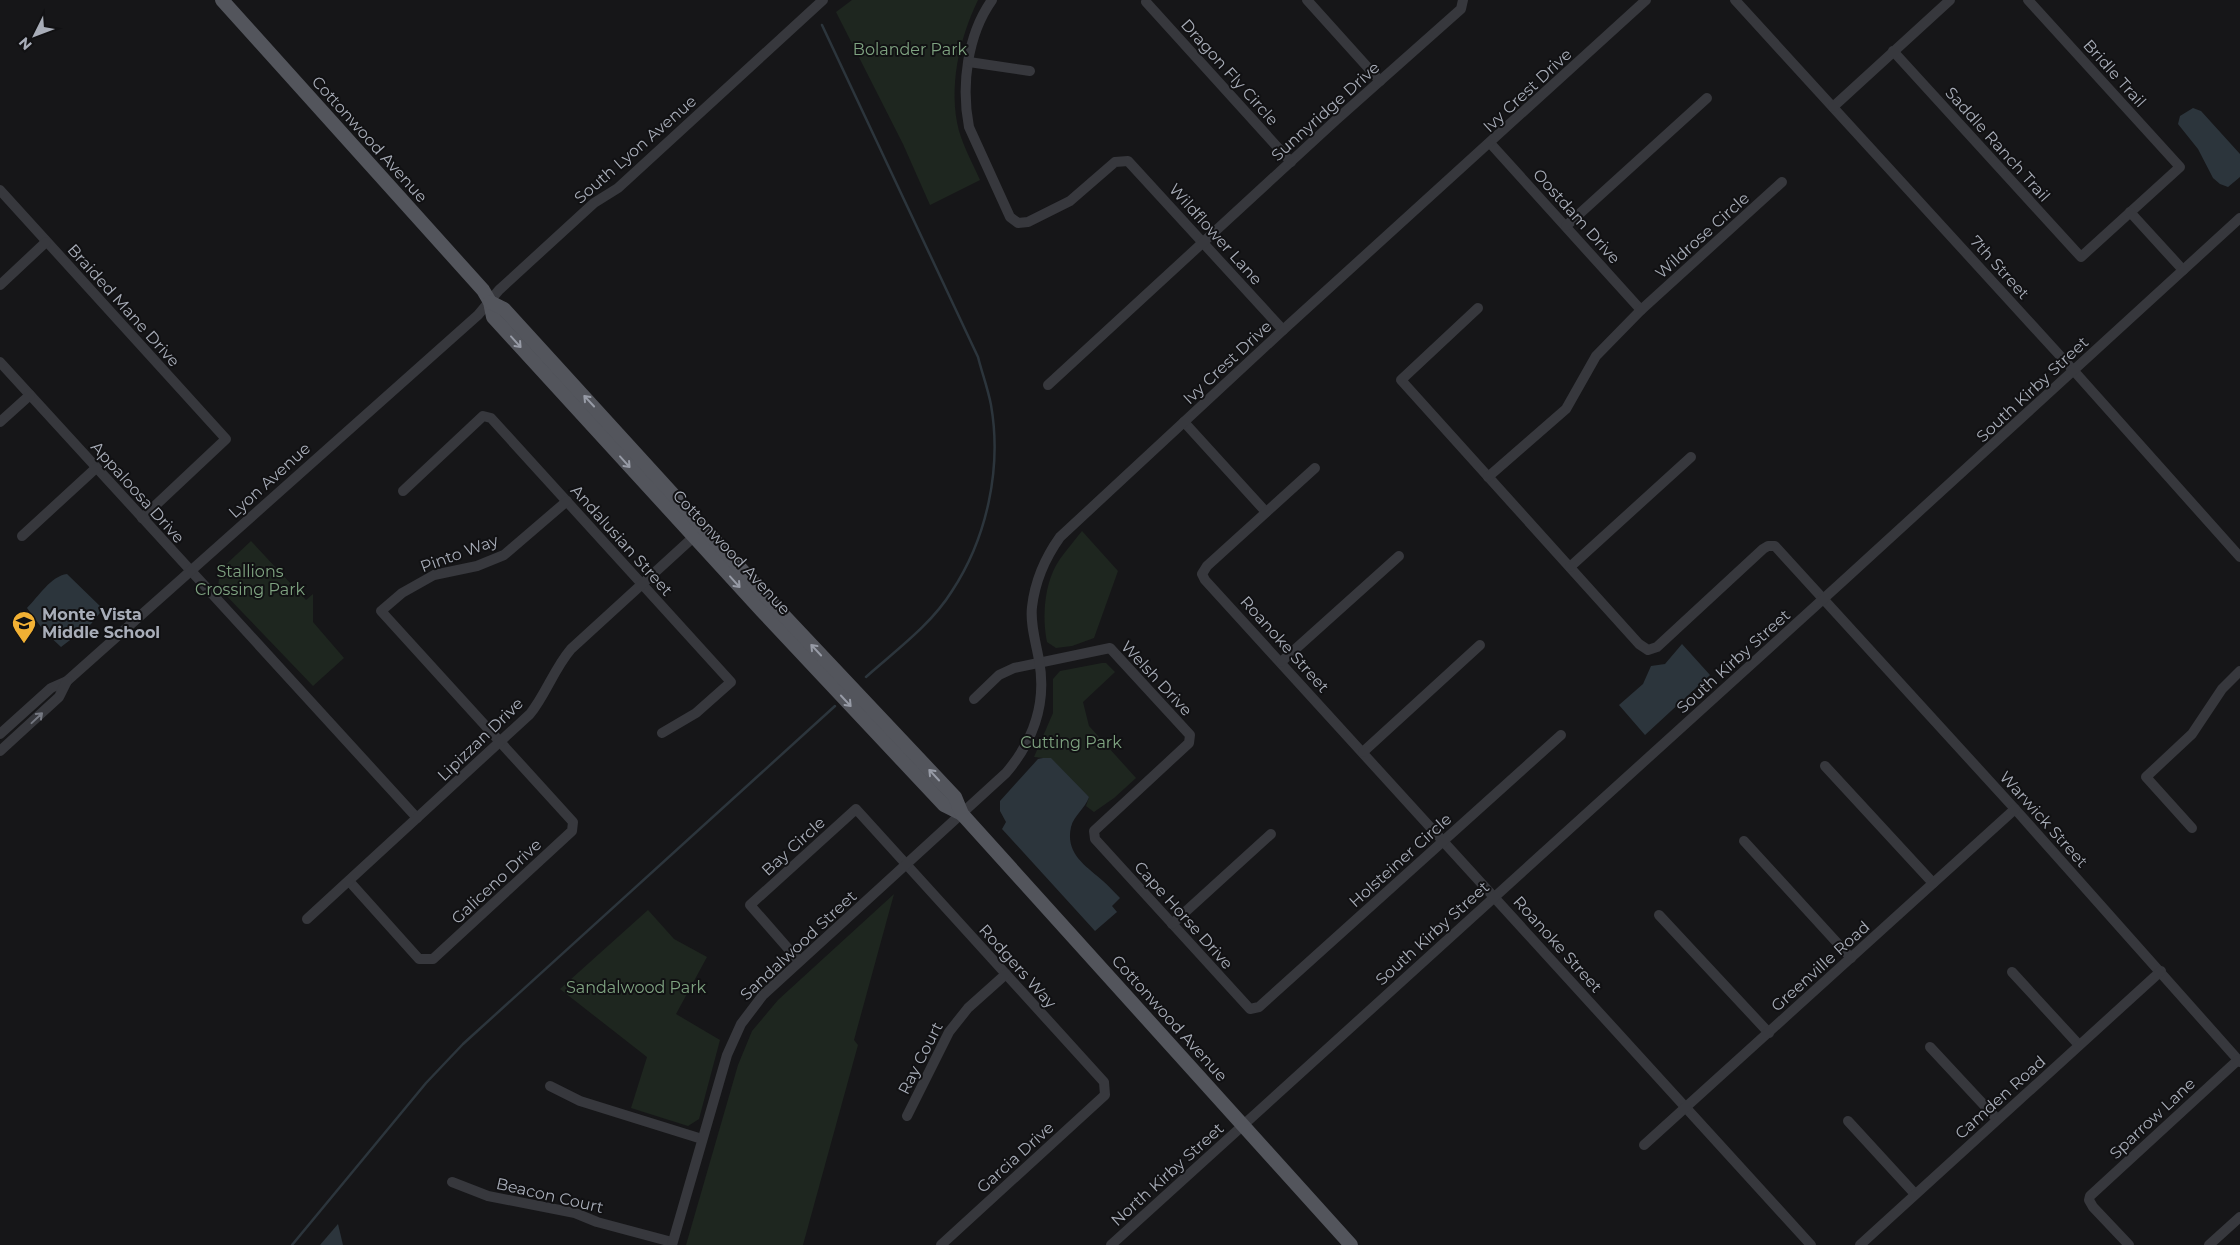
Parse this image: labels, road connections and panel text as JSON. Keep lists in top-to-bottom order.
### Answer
{
  "streets": {
    "main road": ["Cottonwood Avenue"],
    "street": [
      "Dragon Fly Circle",
      "Bridle Trail",
      "Ivy Crest Drive",
      "Sunnyridge Drive",
      "Saddle Ranch Trail",
      "South Lyon Avenue",
      "Oostdam Drive",
      "Wildflower Lane",
      "Wildrose Circle",
      "7th Street",
      "Braided Mane Drive",
      "South Kirby Street",
      "Lyon Avenue",
      "Appaloosa Drive",
      "Andalusian Street",
      "Pinto Way",
      "Roanoke Street",
      "Welsh Drive",
      "Lipizzan Drive",
      "Warwick Street",
      "Bay Circle",
      "Holsteiner Circle",
      "Galiceno Drive",
      "Cape Horse Drive",
      "Sandalwood Street",
      "Rodgers Way",
      "Greenville Road",
      "Ray Court",
      "Camden Road",
      "Sparrow Lane",
      "Garcia Drive",
      "North Kirby Street",
      "Beacon Court"
    ]
  },
  "crossings": [
    ["Dragon Fly Circle", "Sunnyridge Drive"],
    ["Bridle Trail", "Saddle Ranch Trail"],
    ["Ivy Crest Drive", "Cottonwood Avenue"],
    ["Ivy Crest Drive", "Oostdam Drive"],
    ["Ivy Crest Drive", "Wildflower Lane"],
    ["Ivy Crest Drive", "Welsh Drive"],
    ["Ivy Crest Drive", "Sandalwood Street"],
    ["Sunnyridge Drive", "Wildflower Lane"],
    ["Cottonwood Avenue", "South Lyon Avenue"],
    ["Cottonwood Avenue", "South Kirby Street"],
    ["Cottonwood Avenue", "Lyon Avenue"],
    ["Cottonwood Avenue", "Lipizzan Drive"],
    ["Cottonwood Avenue", "Sandalwood Street"],
    ["Cottonwood Avenue", "North Kirby Street"],
    ["South Lyon Avenue", "Lyon Avenue"],
    ["Oostdam Drive", "Wildrose Circle"],
    ["7th Street", "South Kirby Street"],
    ["Braided Mane Drive", "Appaloosa Drive"],
    ["South Kirby Street", "Roanoke Street"],
    ["South Kirby Street", "Warwick Street"],
    ["South Kirby Street", "North Kirby Street"],
    ["Lyon Avenue", "Appaloosa Drive"],
    ["Appaloosa Drive", "Lipizzan Drive"],
    ["Andalusian Street", "Pinto Way"],
    ["Andalusian Street", "Lipizzan Drive"],
    ["Pinto Way", "Lipizzan Drive"],
    ["Pinto Way", "Galiceno Drive"],
    ["Roanoke Street", "Holsteiner Circle"],
    ["Roanoke Street", "Greenville Road"],
    ["Welsh Drive", "Cape Horse Drive"],
    ["Lipizzan Drive", "Galiceno Drive"],
    ["Warwick Street", "Greenville Road"],
    ["Warwick Street", "Camden Road"],
    ["Warwick Street", "Sparrow Lane"],
    ["Bay Circle", "Sandalwood Street"],
    ["Bay Circle", "Rodgers Way"],
    ["Holsteiner Circle", "Cape Horse Drive"],
    ["Sandalwood Street", "Rodgers Way"],
    ["Sandalwood Street", "Beacon Court"],
    ["Rodgers Way", "Ray Court"],
    ["Rodgers Way", "Garcia Drive"]
  ],
  "parks": [
    "Bolander Park",
    "Stallions Crossing Park",
    "Cutting Park",
    "Sandalwood Park"
  ],
  "places": {
    "school or university": ["Monte Vista Middle School"]
  },
  "north": "bottom left"
}
